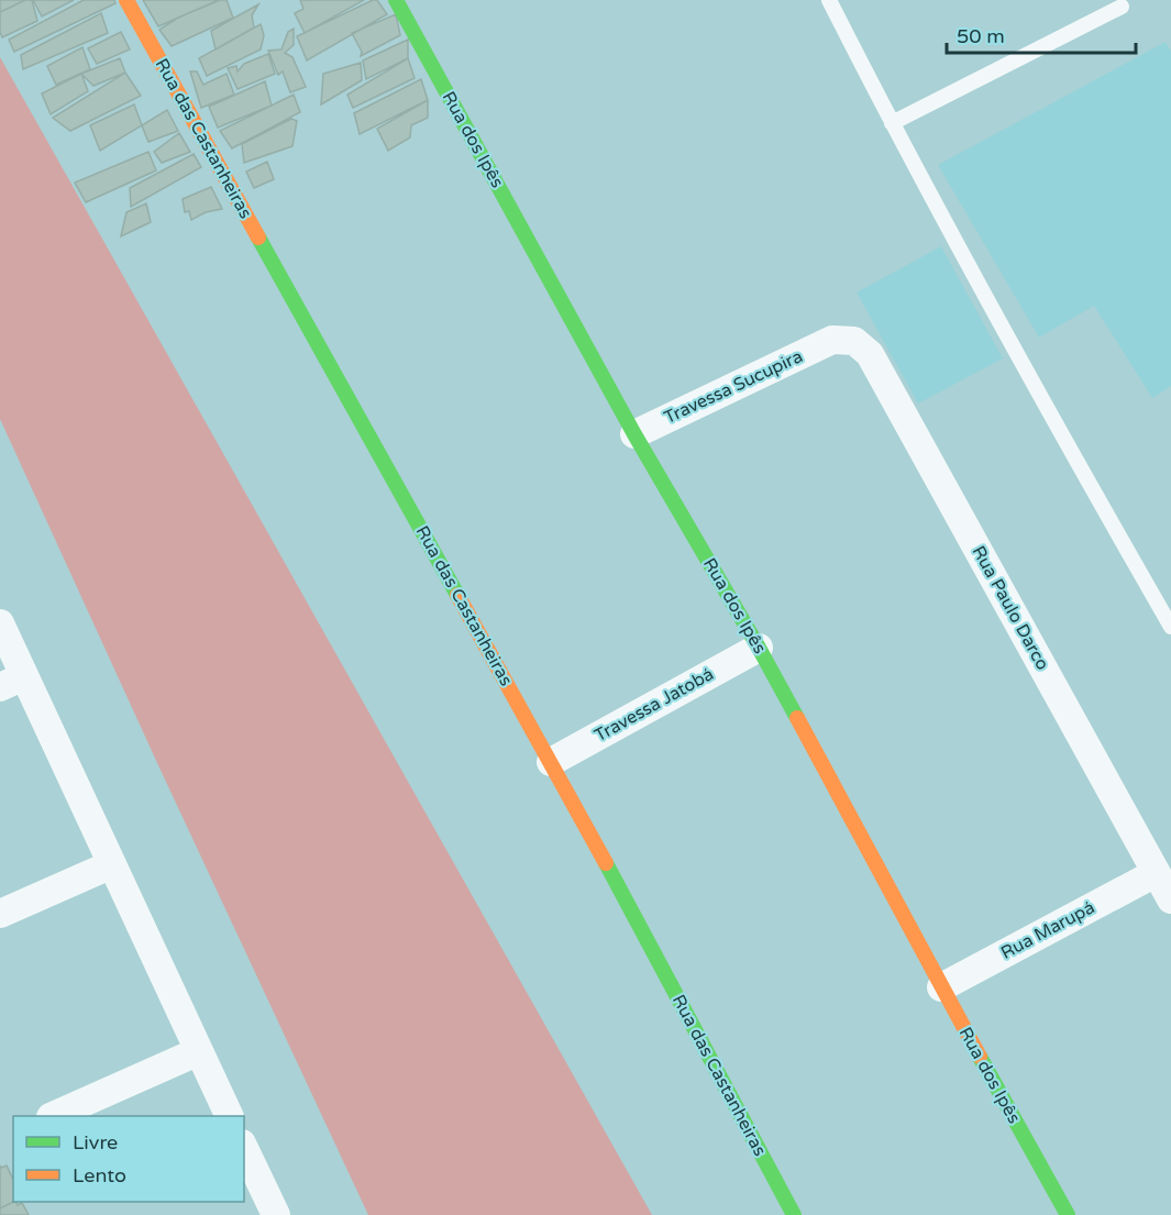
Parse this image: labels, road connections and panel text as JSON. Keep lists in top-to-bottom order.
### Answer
{
  "streets": {
    "street": [
      "Rua das Castanheiras",
      "Rua dos Ipês",
      "Travessa Sucupira",
      "Rua Paulo Darco",
      "Travessa Jatobá",
      "Rua Marupá"
    ]
  },
  "crossings": [
    ["Rua das Castanheiras", "Travessa Jatobá"],
    ["Rua dos Ipês", "Travessa Sucupira"],
    ["Rua dos Ipês", "Travessa Jatobá"],
    ["Rua dos Ipês", "Rua Marupá"],
    ["Travessa Sucupira", "Rua Paulo Darco"],
    ["Rua Paulo Darco", "Rua Marupá"]
  ],
  "legend": ["Livre", "Lento"],
  "scale_bar": "50 m"
}
